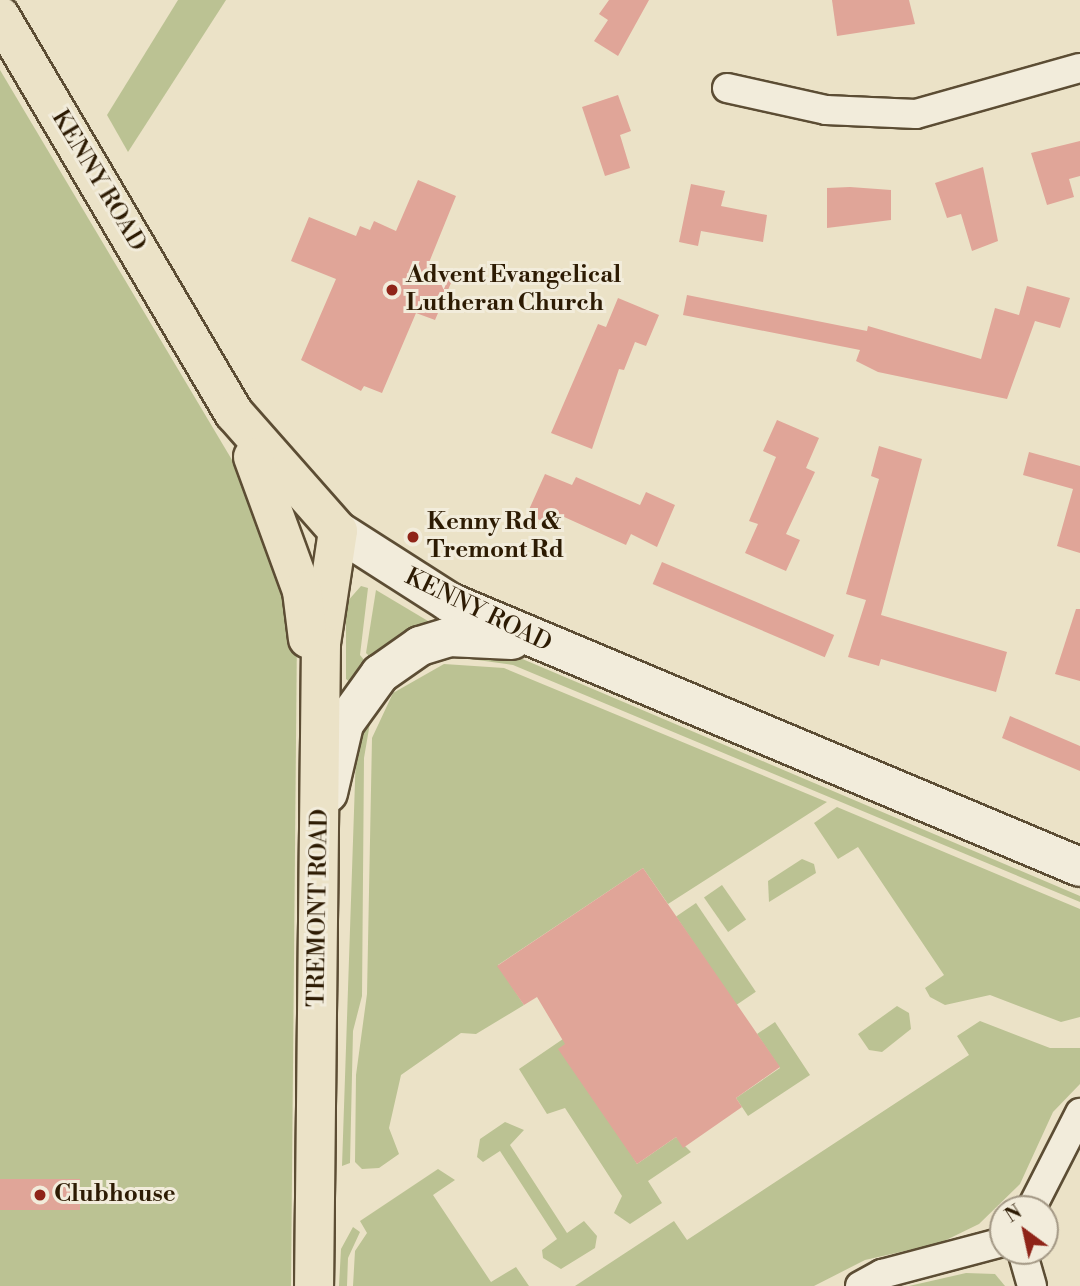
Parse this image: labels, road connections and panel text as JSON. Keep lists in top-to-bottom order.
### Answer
{
  "streets": {
    "main road": ["KENNY ROAD", "TREMONT ROAD"]
  },
  "crossings": [
    ["KENNY ROAD", "TREMONT ROAD"]
  ],
  "places": ["Advent Evangelical Lutheran Church", "Kenny Rd & Tremont Rd", "Clubhouse"],
  "north": "top left"
}
